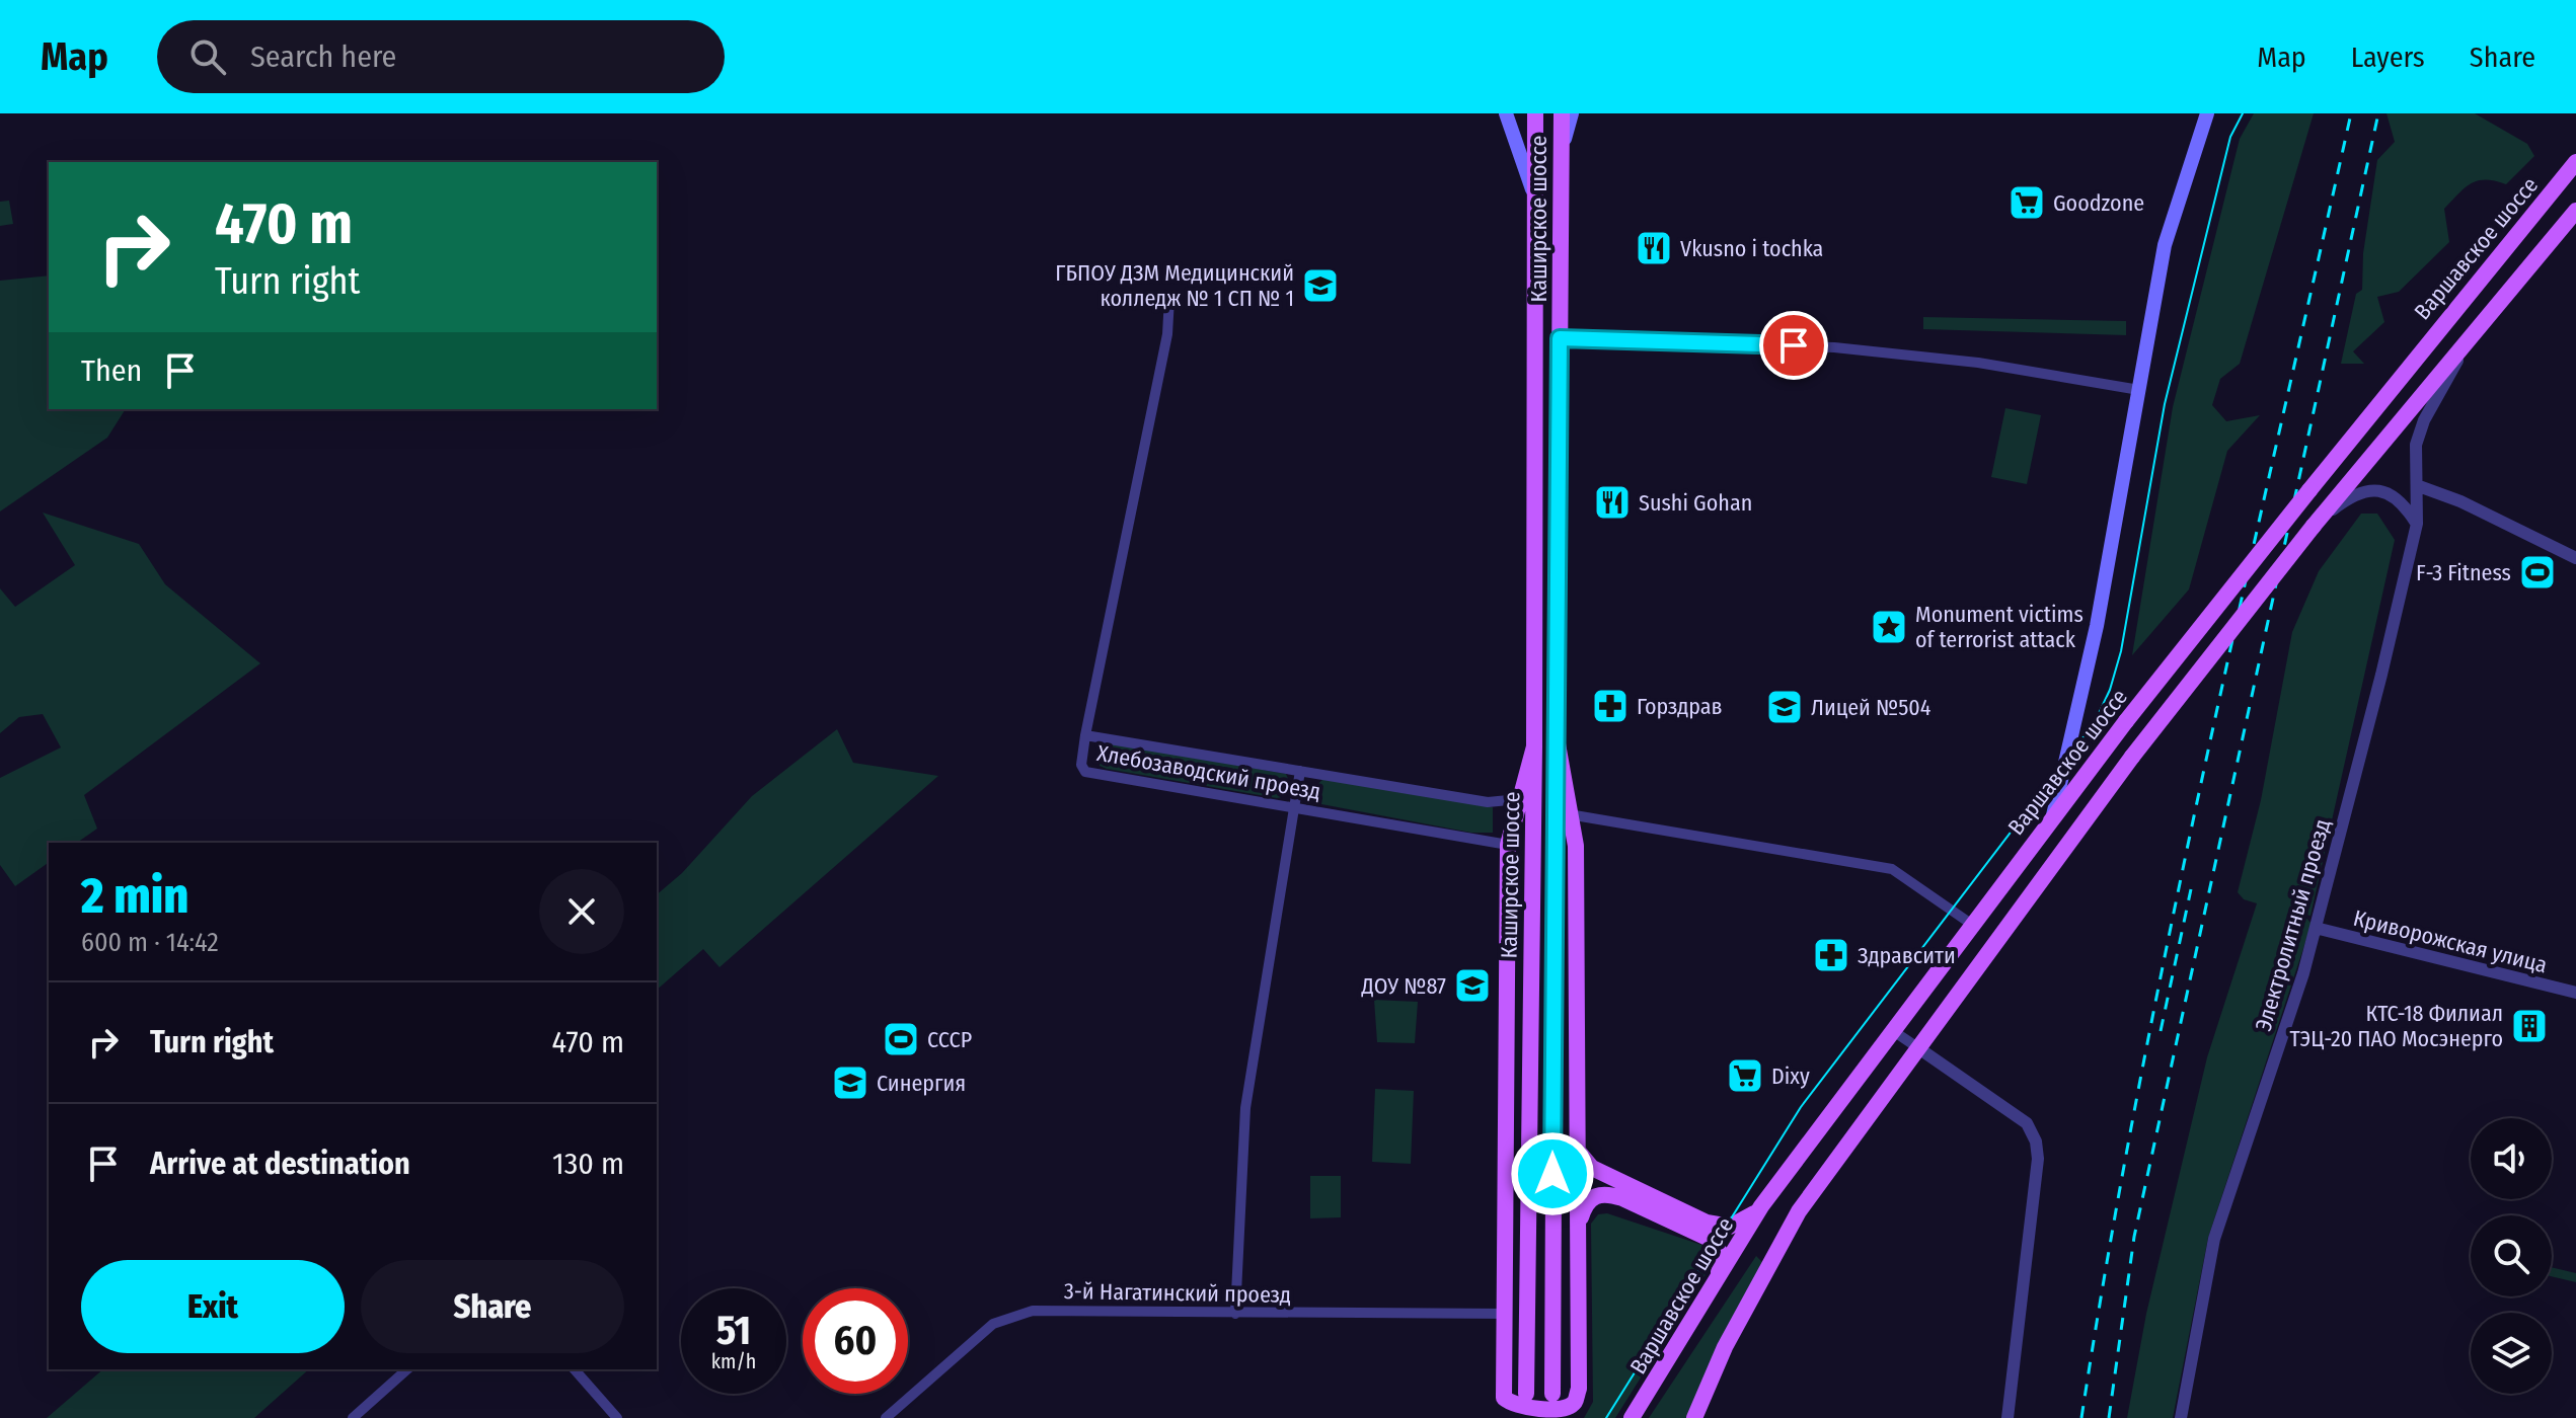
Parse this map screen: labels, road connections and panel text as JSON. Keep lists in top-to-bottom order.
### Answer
{
  "streets": {
    "main road": ["Каширское шоссе", "Варшавское шоссе"],
    "street": [
      "Хлебозаводский проезд",
      "Электролитный проезд",
      "Криворожская улица",
      "3-й Нагатинский проезд"
    ]
  },
  "crossings": [
    ["Электролитный проезд", "Криворожская улица"]
  ],
  "places": {
    "supermarket": ["Goodzone", "Dixy"],
    "restaurant": ["Vkusno i tochka", "Sushi Gohan"],
    "school or university": [
      "ГБПОУ ДЗМ Медицинский колледж № 1 СП № 1",
      "Лицей №504",
      "ДОУ №87",
      "Синергия"
    ],
    "sports": ["F-3 Fitness", "СССР"],
    "place": ["Monument victims of terrorist attack"],
    "pharmacy": ["Горздрав", "Здравсити"],
    "building": ["КТС-18 Филиал ТЭЦ-20 ПАО Мосэнерго"]
  },
  "page": {
    "header": "Map",
    "search": "Search here",
    "nav": ["Map", "Layers", "Share"],
    "turn": ["470 m", "Turn right"],
    "then": "Then",
    "heading": ["2 min", "600 m · 14:42"],
    "list": [
      {
        "name": "Turn right",
        "value": "470 m"
      },
      {
        "name": "Arrive at destination",
        "value": "130 m"
      }
    ],
    "buttons": ["Exit", "Share"],
    "speed": "51 km/h",
    "limit": "60"
  }
}
